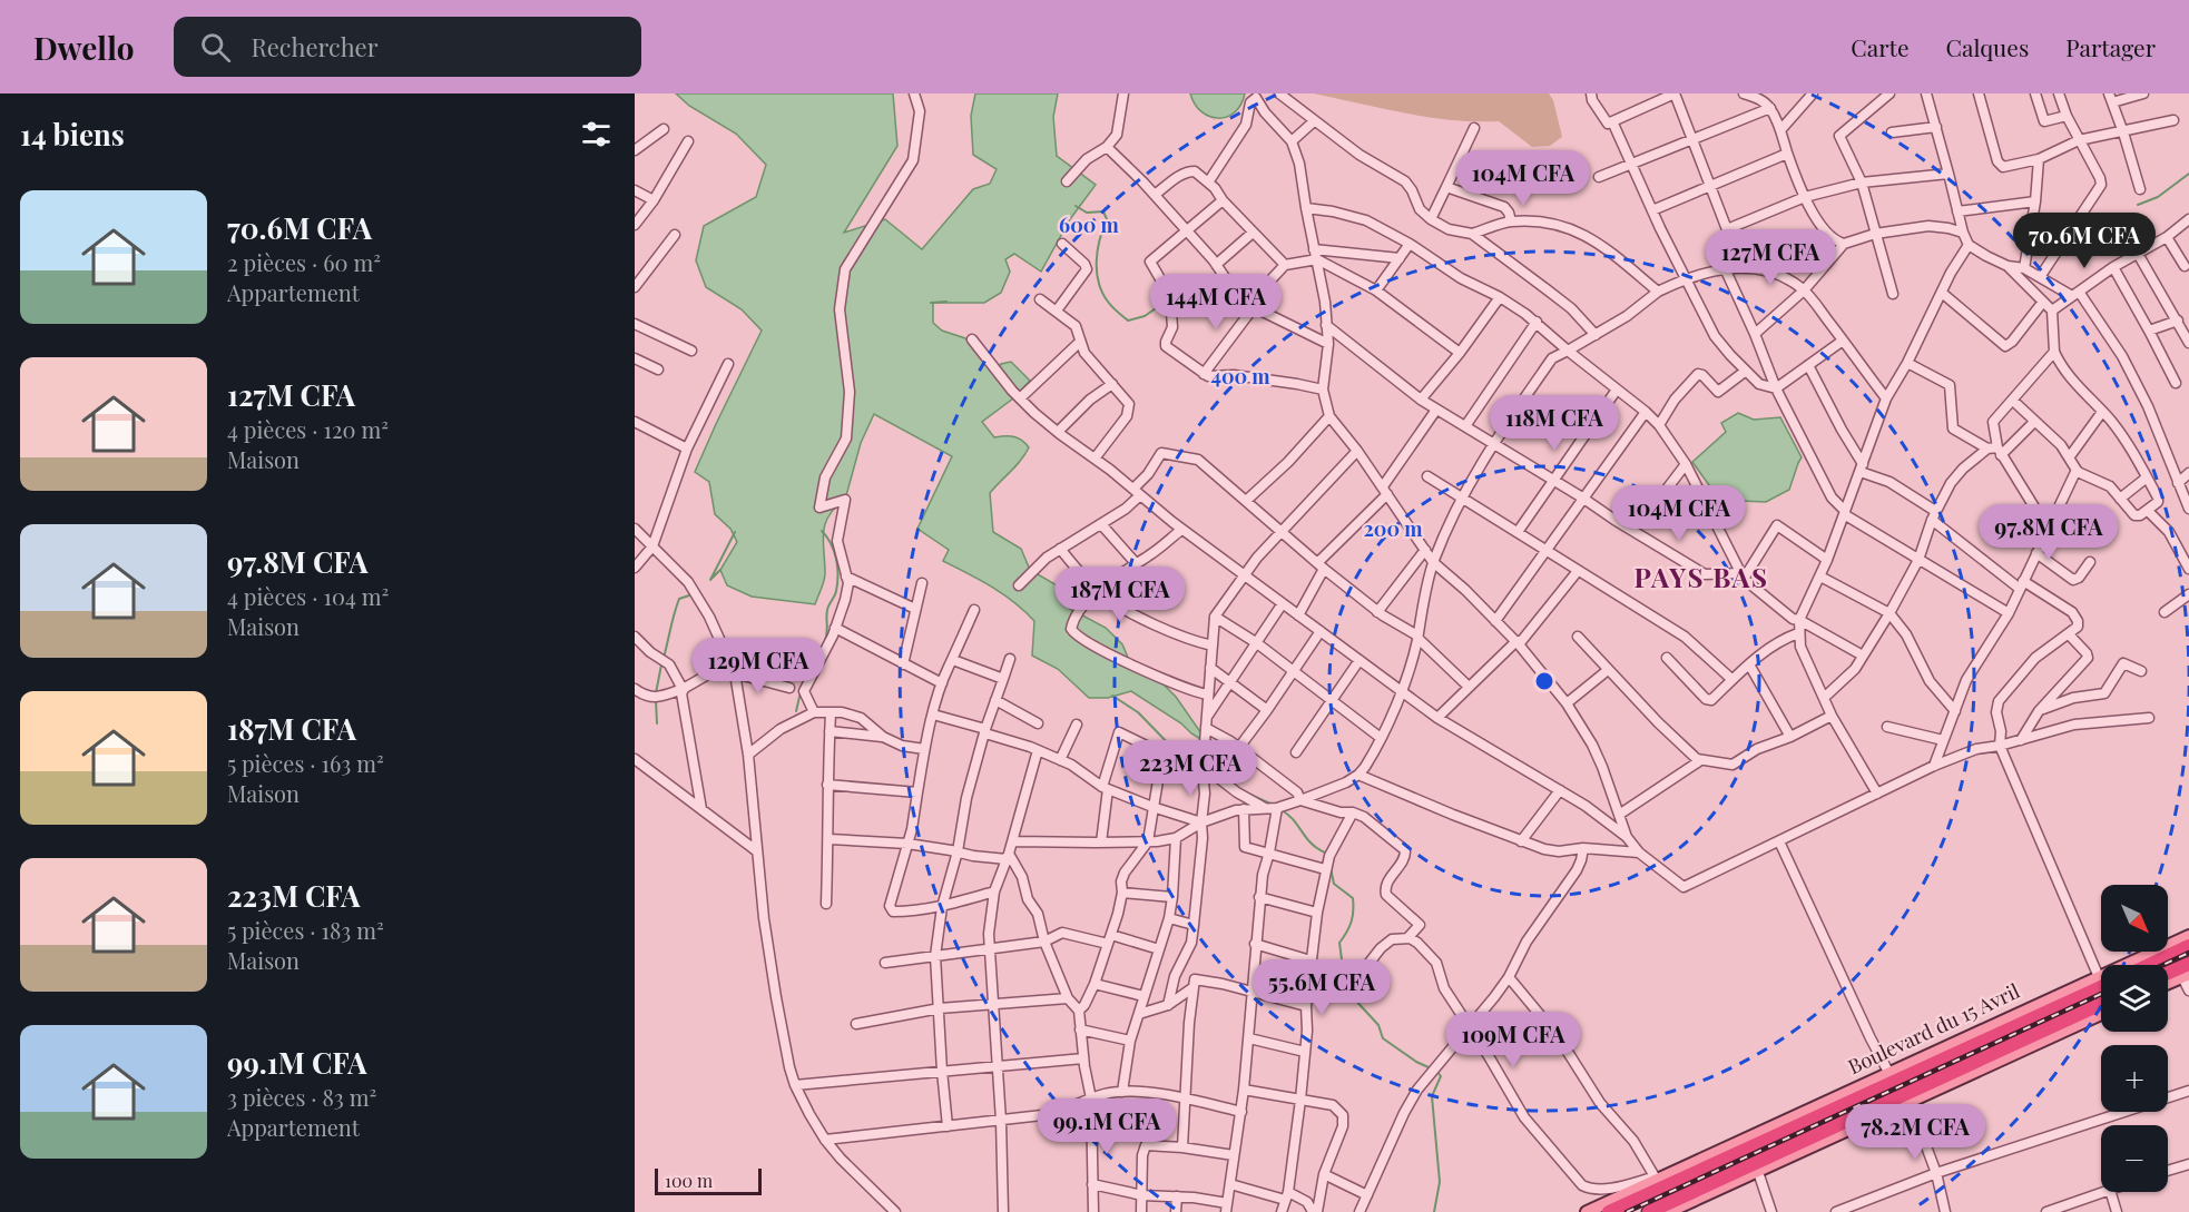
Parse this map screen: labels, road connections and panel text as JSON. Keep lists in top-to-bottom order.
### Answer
{
  "streets": {
    "highway": ["Boulevard du 15 Avril"]
  },
  "districts": ["PAYS BAS"],
  "scale_bar": "100 m",
  "north": "bottom right",
  "page": {
    "header": "Dwello",
    "search": "Rechercher",
    "nav": ["Carte", "Calques", "Partager"],
    "heading": "14 biens",
    "price": [
      "104M CFA",
      "70.6M CFA",
      "127M CFA",
      "144M CFA",
      "118M CFA",
      "104M CFA",
      "97.8M CFA",
      "187M CFA",
      "129M CFA",
      "223M CFA",
      "55.6M CFA",
      "109M CFA",
      "99.1M CFA",
      "78.2M CFA"
    ],
    "list": [
      {
        "name": "70.6M CFA",
        "note": "2 pièces · 60 m² · Appartement"
      },
      {
        "name": "127M CFA",
        "note": "4 pièces · 120 m² · Maison"
      },
      {
        "name": "97.8M CFA",
        "note": "4 pièces · 104 m² · Maison"
      },
      {
        "name": "187M CFA",
        "note": "5 pièces · 163 m² · Maison"
      },
      {
        "name": "223M CFA",
        "note": "5 pièces · 183 m² · Maison"
      },
      {
        "name": "99.1M CFA",
        "note": "3 pièces · 83 m² · Appartement"
      }
    ],
    "map_buttons": ["+", "−"],
    "scale": "100 m"
  },
  "rings": ["600 m", "400 m", "200 m"]
}
